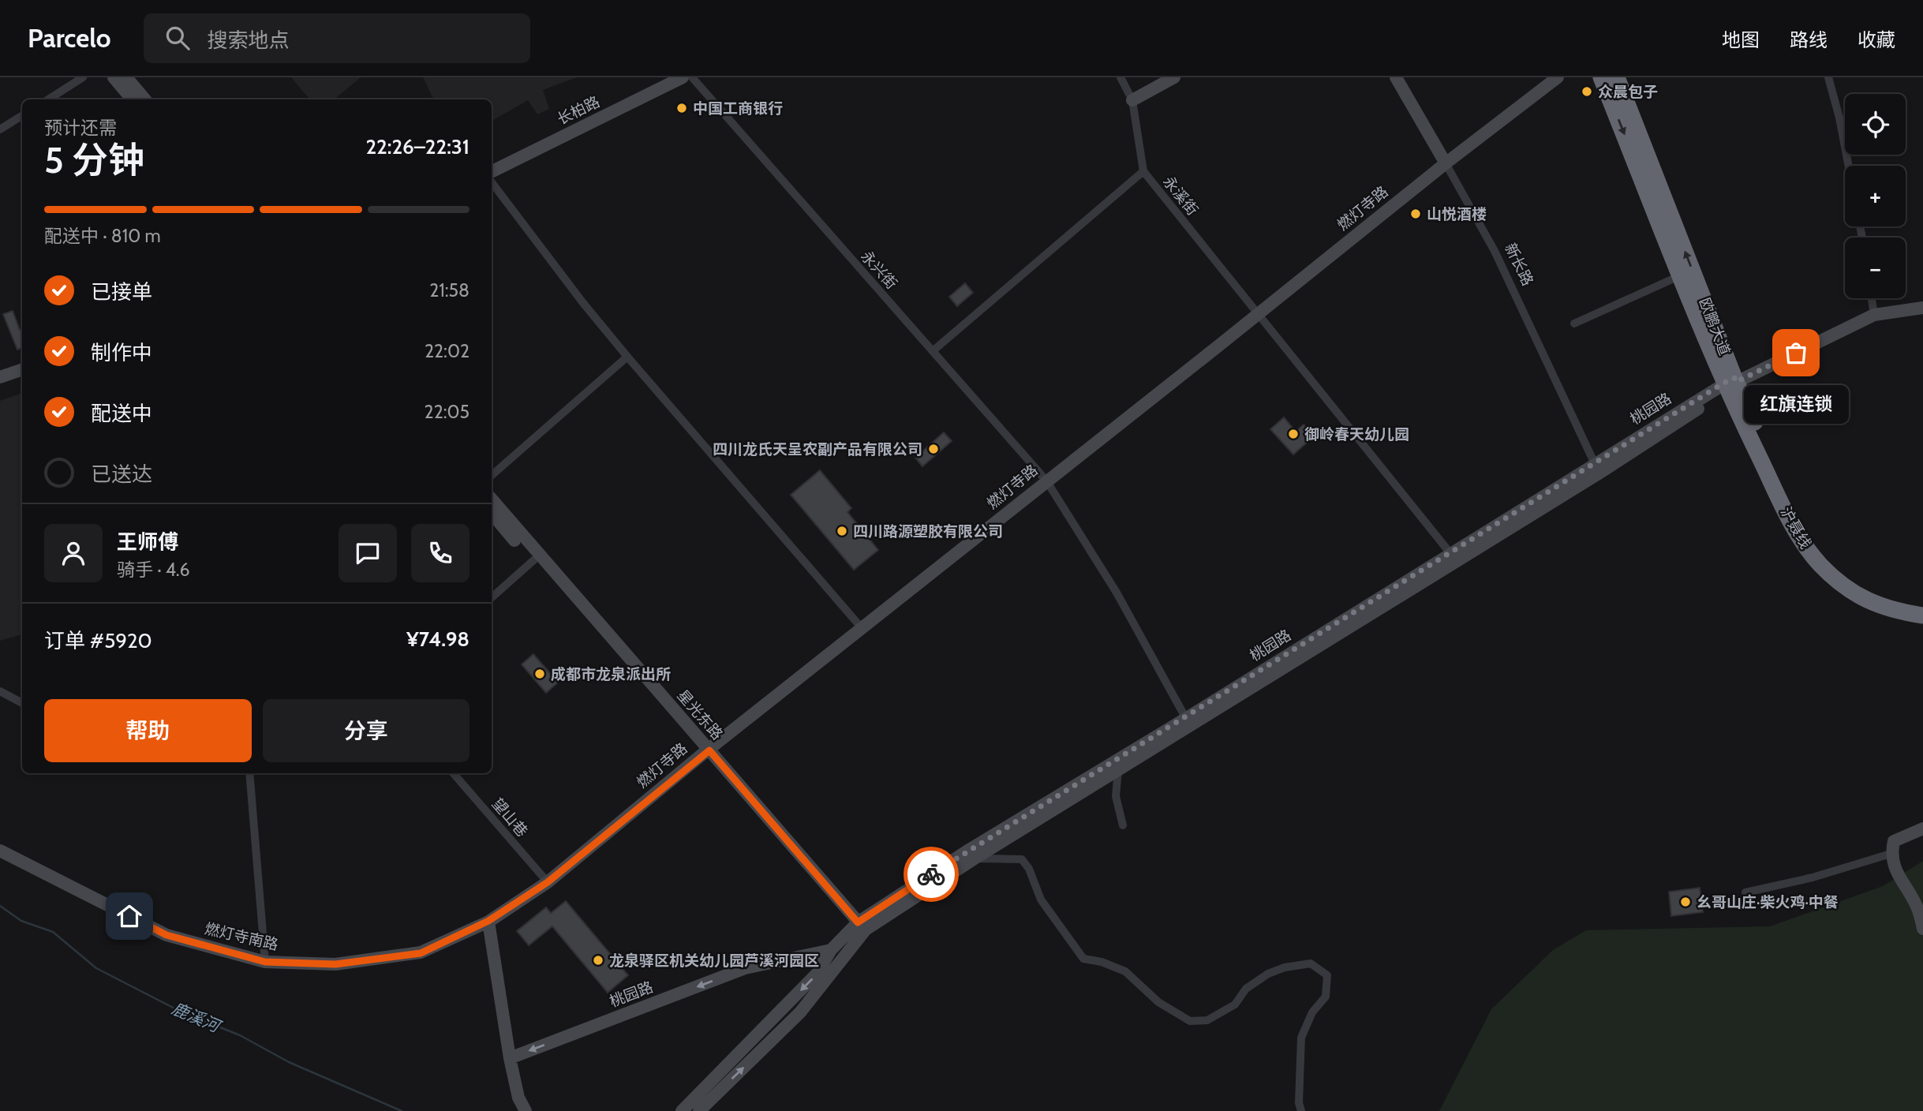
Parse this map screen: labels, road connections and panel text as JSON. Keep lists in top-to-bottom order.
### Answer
{
  "streets": {
    "highway": ["欧鹏大道", "沪聂线"],
    "street": [
      "长柏路",
      "永溪街",
      "燃灯寺路",
      "新长路",
      "永兴街",
      "桃园路",
      "星光东路",
      "望山巷",
      "燃灯寺南路"
    ]
  },
  "crossings": [
    ["永溪街", "燃灯寺路"],
    ["永溪街", "桃园路"],
    ["燃灯寺路", "新长路"],
    ["燃灯寺路", "永兴街"],
    ["燃灯寺路", "星光东路"],
    ["燃灯寺路", "望山巷"],
    ["燃灯寺路", "燃灯寺南路"],
    ["新长路", "桃园路"],
    ["永兴街", "桃园路"],
    ["欧鹏大道", "桃园路"],
    ["欧鹏大道", "沪聂线"],
    ["桃园路", "沪聂线"],
    ["桃园路", "星光东路"]
  ],
  "water": ["鹿溪河"],
  "places": [
    "众晨包子",
    "中国工商银行",
    "山悦酒楼",
    "红旗连锁",
    "御岭春天幼儿园",
    "四川龙氏天呈农副产品有限公司",
    "四川路源塑胶有限公司",
    "成都市龙泉派出所",
    "幺哥山庄·柴火鸡·中餐",
    "龙泉驿区机关幼儿园芦溪河园区"
  ],
  "page": {
    "header": "Parcelo",
    "search": "搜索地点",
    "nav": ["地图", "路线", "收藏"],
    "map_buttons": ["+", "−"],
    "heading": ["5 分钟", "预计还需", "22:26–22:31"],
    "panel": [
      "王师傅",
      "骑手 · 4.6",
      "订单 #5920",
      "¥74.98"
    ],
    "bar": "配送中 · 810 m",
    "list": [
      ["已接单", "21:58"],
      ["制作中", "22:02"],
      ["配送中", "22:05"],
      "已送达"
    ],
    "bubble": "红旗连锁",
    "buttons": ["帮助", "分享"]
  }
}
